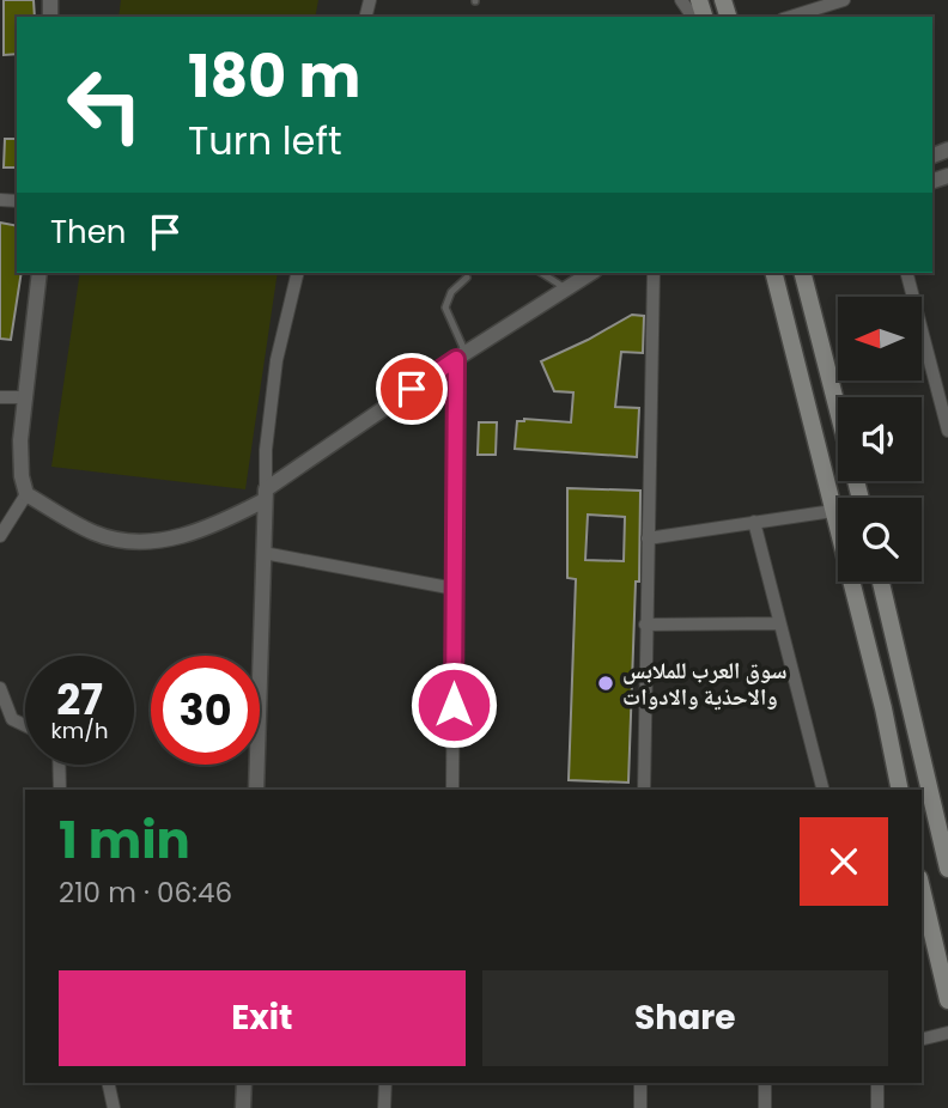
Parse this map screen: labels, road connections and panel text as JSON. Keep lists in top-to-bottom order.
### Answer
{
  "places": ["سوق العرب للملابس والاحذية والادوات"],
  "north": "left",
  "page": {
    "turn": ["180 m", "Turn left"],
    "then": "Then",
    "speed": "27 km/h",
    "limit": "30",
    "heading": ["1 min", "210 m · 06:46"],
    "buttons": ["Exit", "Share"]
  }
}
